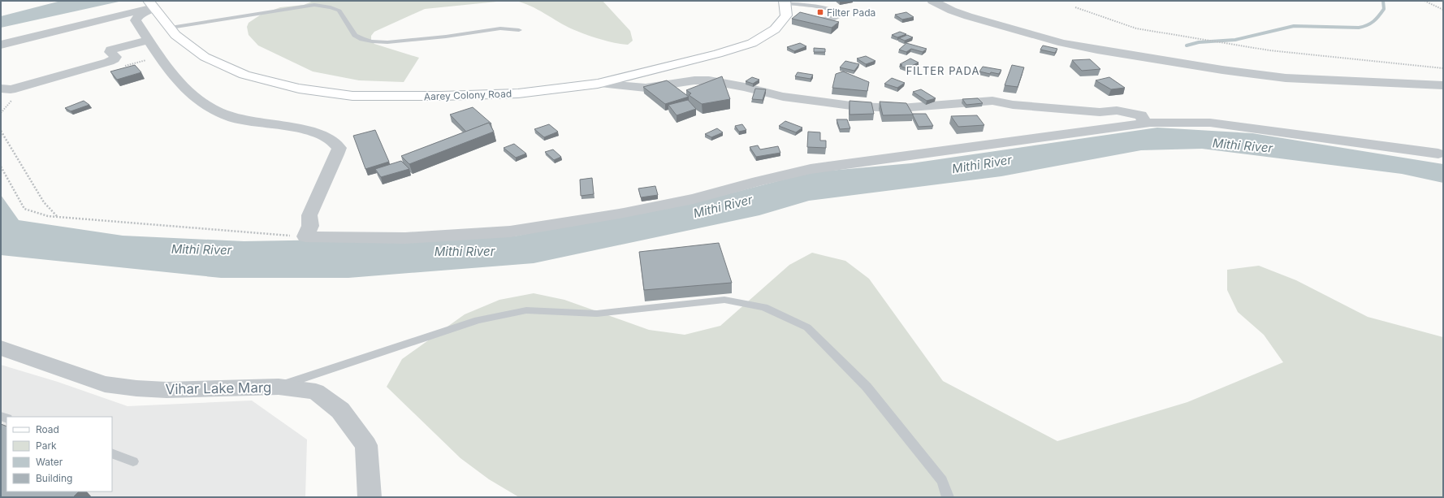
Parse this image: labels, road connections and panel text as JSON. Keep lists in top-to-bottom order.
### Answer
{
  "streets": {
    "main road": ["Aarey Colony Road"],
    "street": ["Vihar Lake Marg"]
  },
  "districts": ["FILTER PADA"],
  "water": ["Mithi River"],
  "places": {
    "transit": ["Filter Pada"]
  },
  "legend": [
    "Road",
    "Park",
    "Water",
    "Building"
  ]
}
